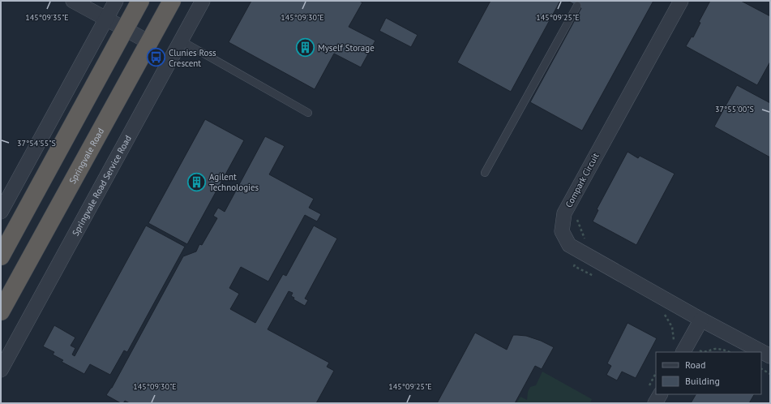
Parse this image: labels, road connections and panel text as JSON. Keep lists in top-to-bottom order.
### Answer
{
  "streets": {
    "highway": ["Springvale Road"],
    "street": ["Compark Circuit", "Springvale Road Service Road"]
  },
  "places": {
    "building": ["Myself Storage", "Agilent Technologies"],
    "bus stop": ["Clunies Ross Crescent"]
  },
  "legend": ["Road", "Building"],
  "coordinates": [
    "145°09'30\"E",
    "145°09'25\"E",
    "145°09'35\"E",
    "37°55'00\"S",
    "37°54'55\"S"
  ]
}
